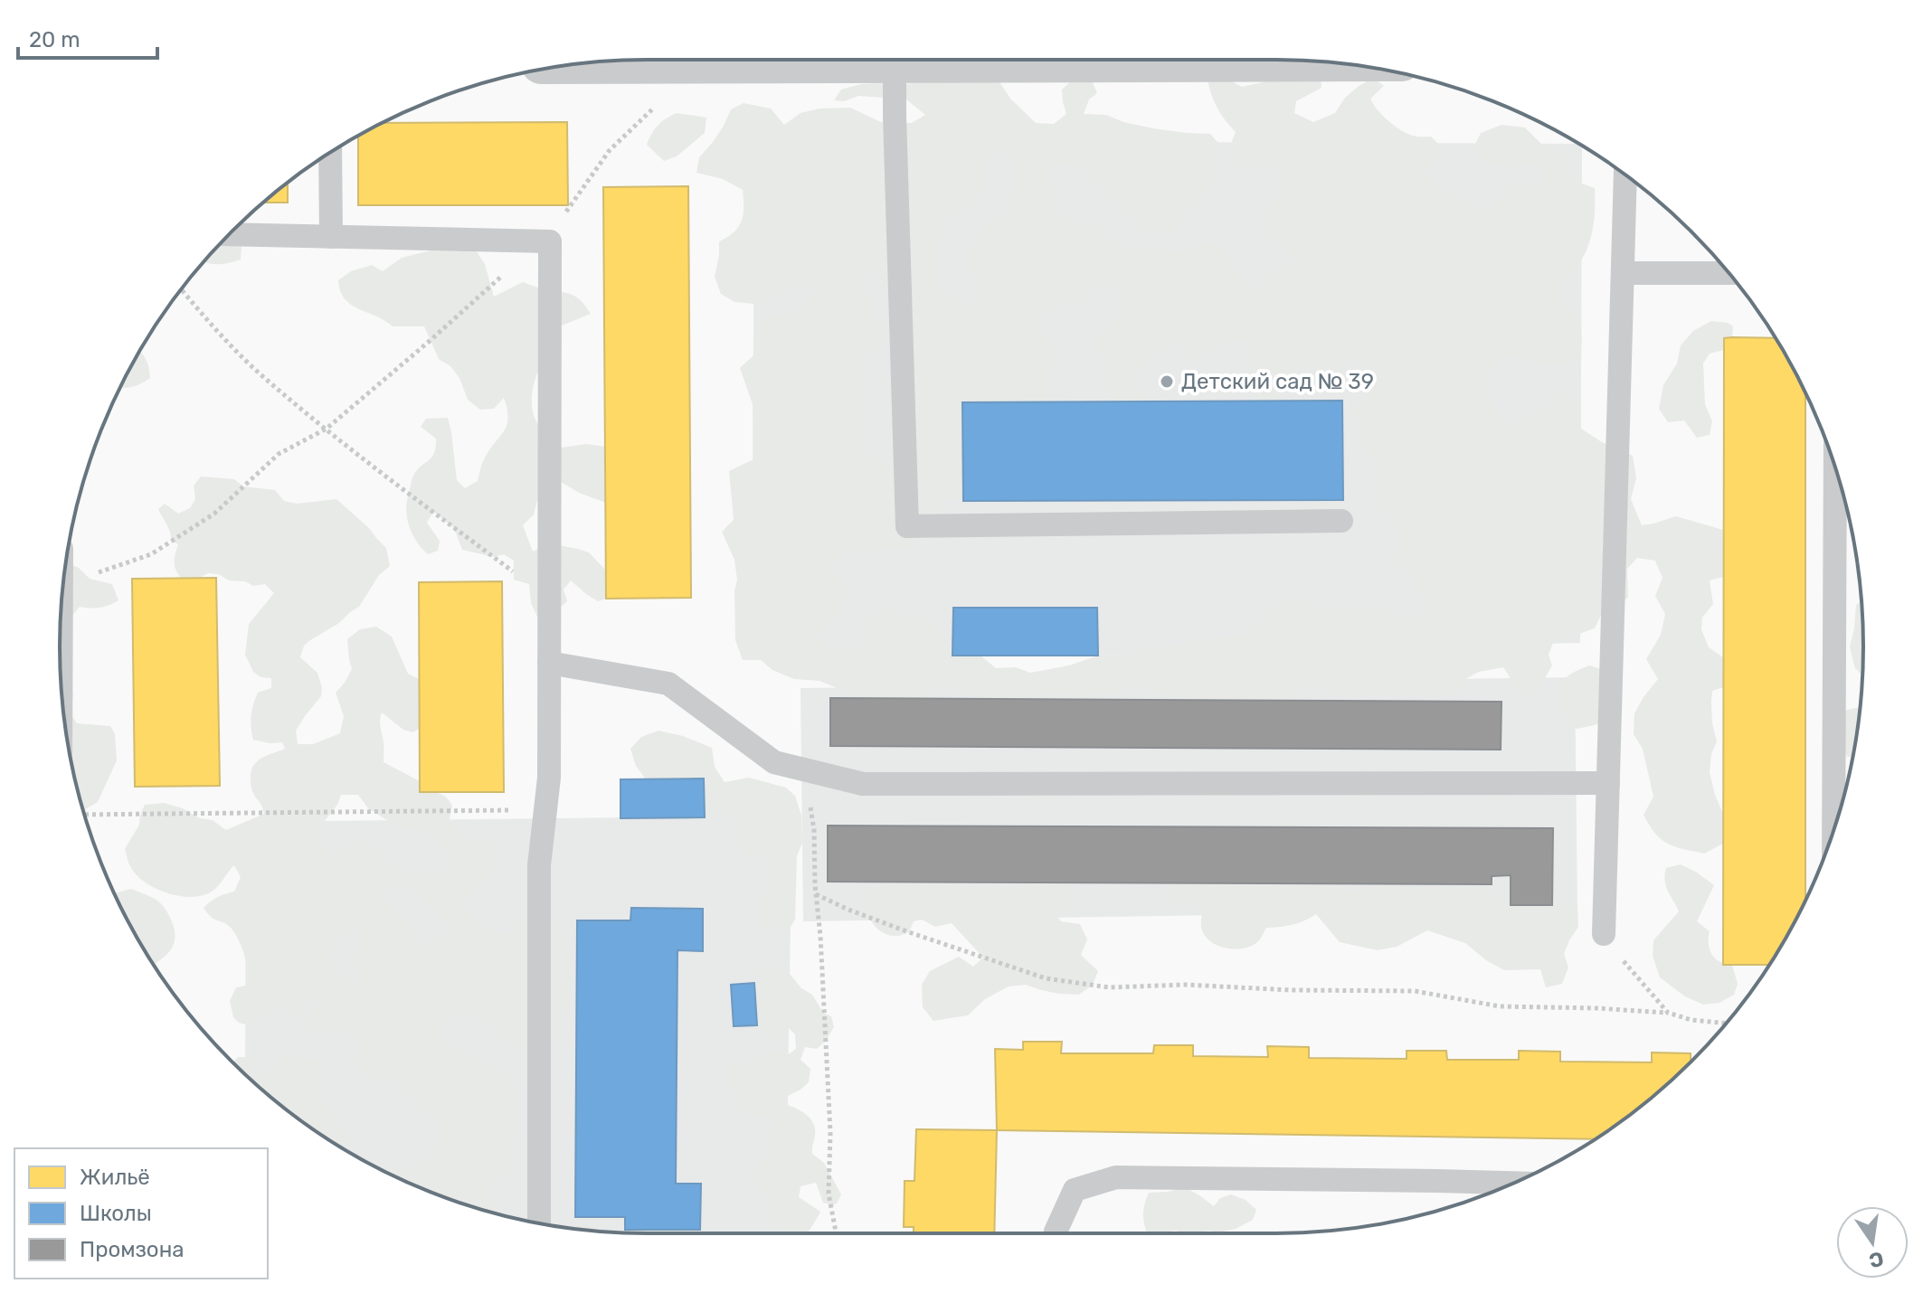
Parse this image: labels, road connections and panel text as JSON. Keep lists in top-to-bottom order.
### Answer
{
  "places": ["Детский сад № 39"],
  "legend": ["Жильё", "Школы", "Промзона"],
  "scale_bar": "20 m",
  "north": "bottom"
}
